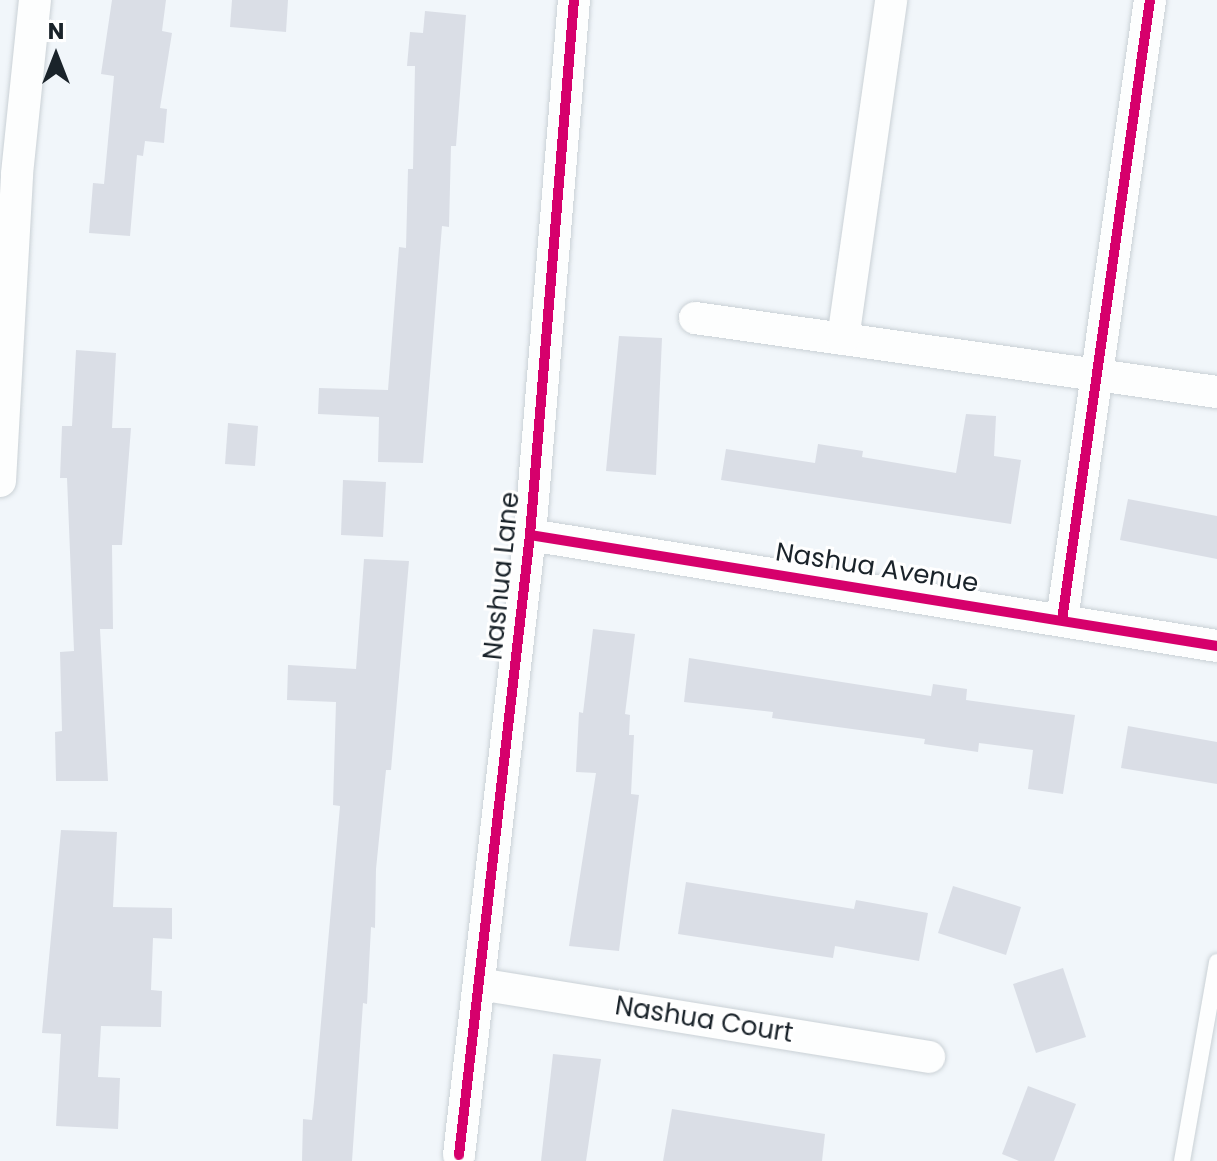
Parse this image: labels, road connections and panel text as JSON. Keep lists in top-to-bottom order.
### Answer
{
  "streets": {
    "street": ["Nashua Avenue", "Nashua Lane", "Nashua Court"]
  },
  "crossings": [
    ["Nashua Avenue", "Nashua Lane"],
    ["Nashua Lane", "Nashua Court"]
  ],
  "north": "top"
}
